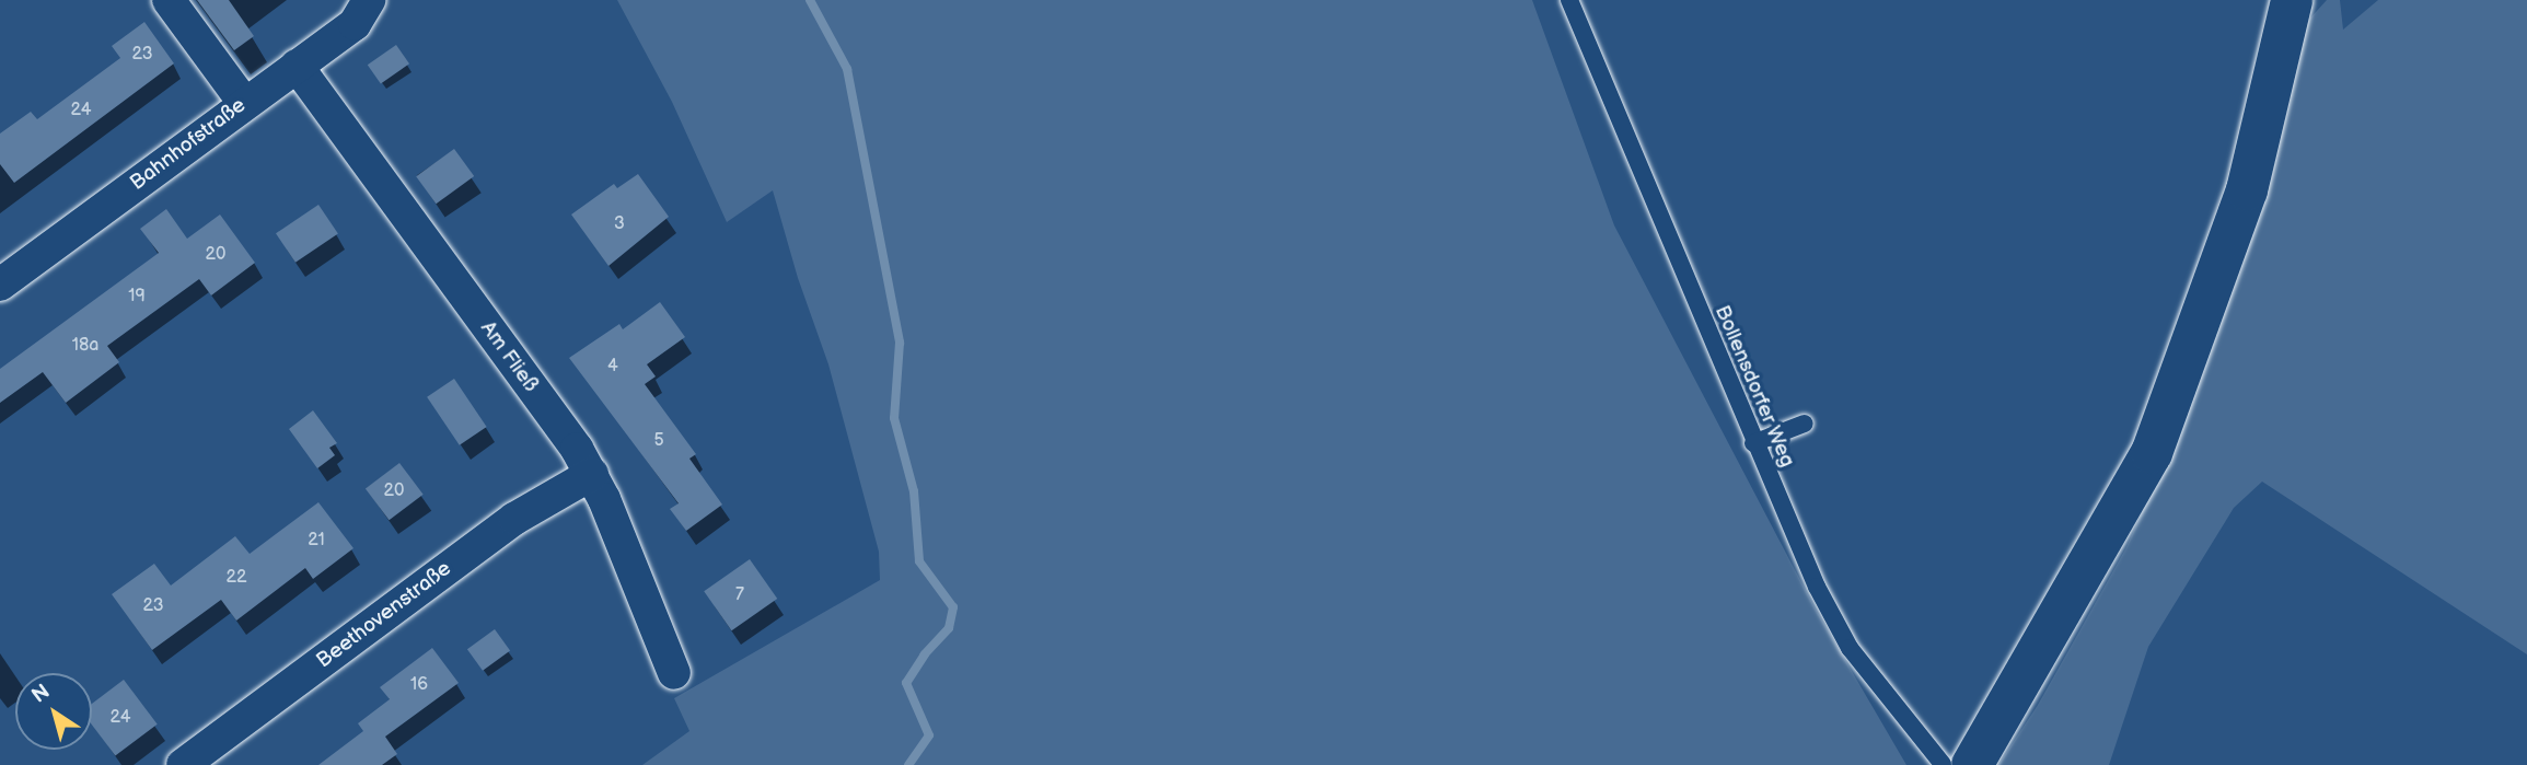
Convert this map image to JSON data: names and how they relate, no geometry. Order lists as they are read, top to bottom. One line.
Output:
{"streets":{"street":["Bahnhofstraße","Am Fließ","Beethovenstraße"],"lane":["Bollensdorfer Weg"]},"crossings":[["Bahnhofstraße","Am Fließ"],["Am Fließ","Beethovenstraße"]],"house_numbers":["23","24","3","20","19","18a","4","5","20","21","22","7","23","16","24"],"north":"top left"}
